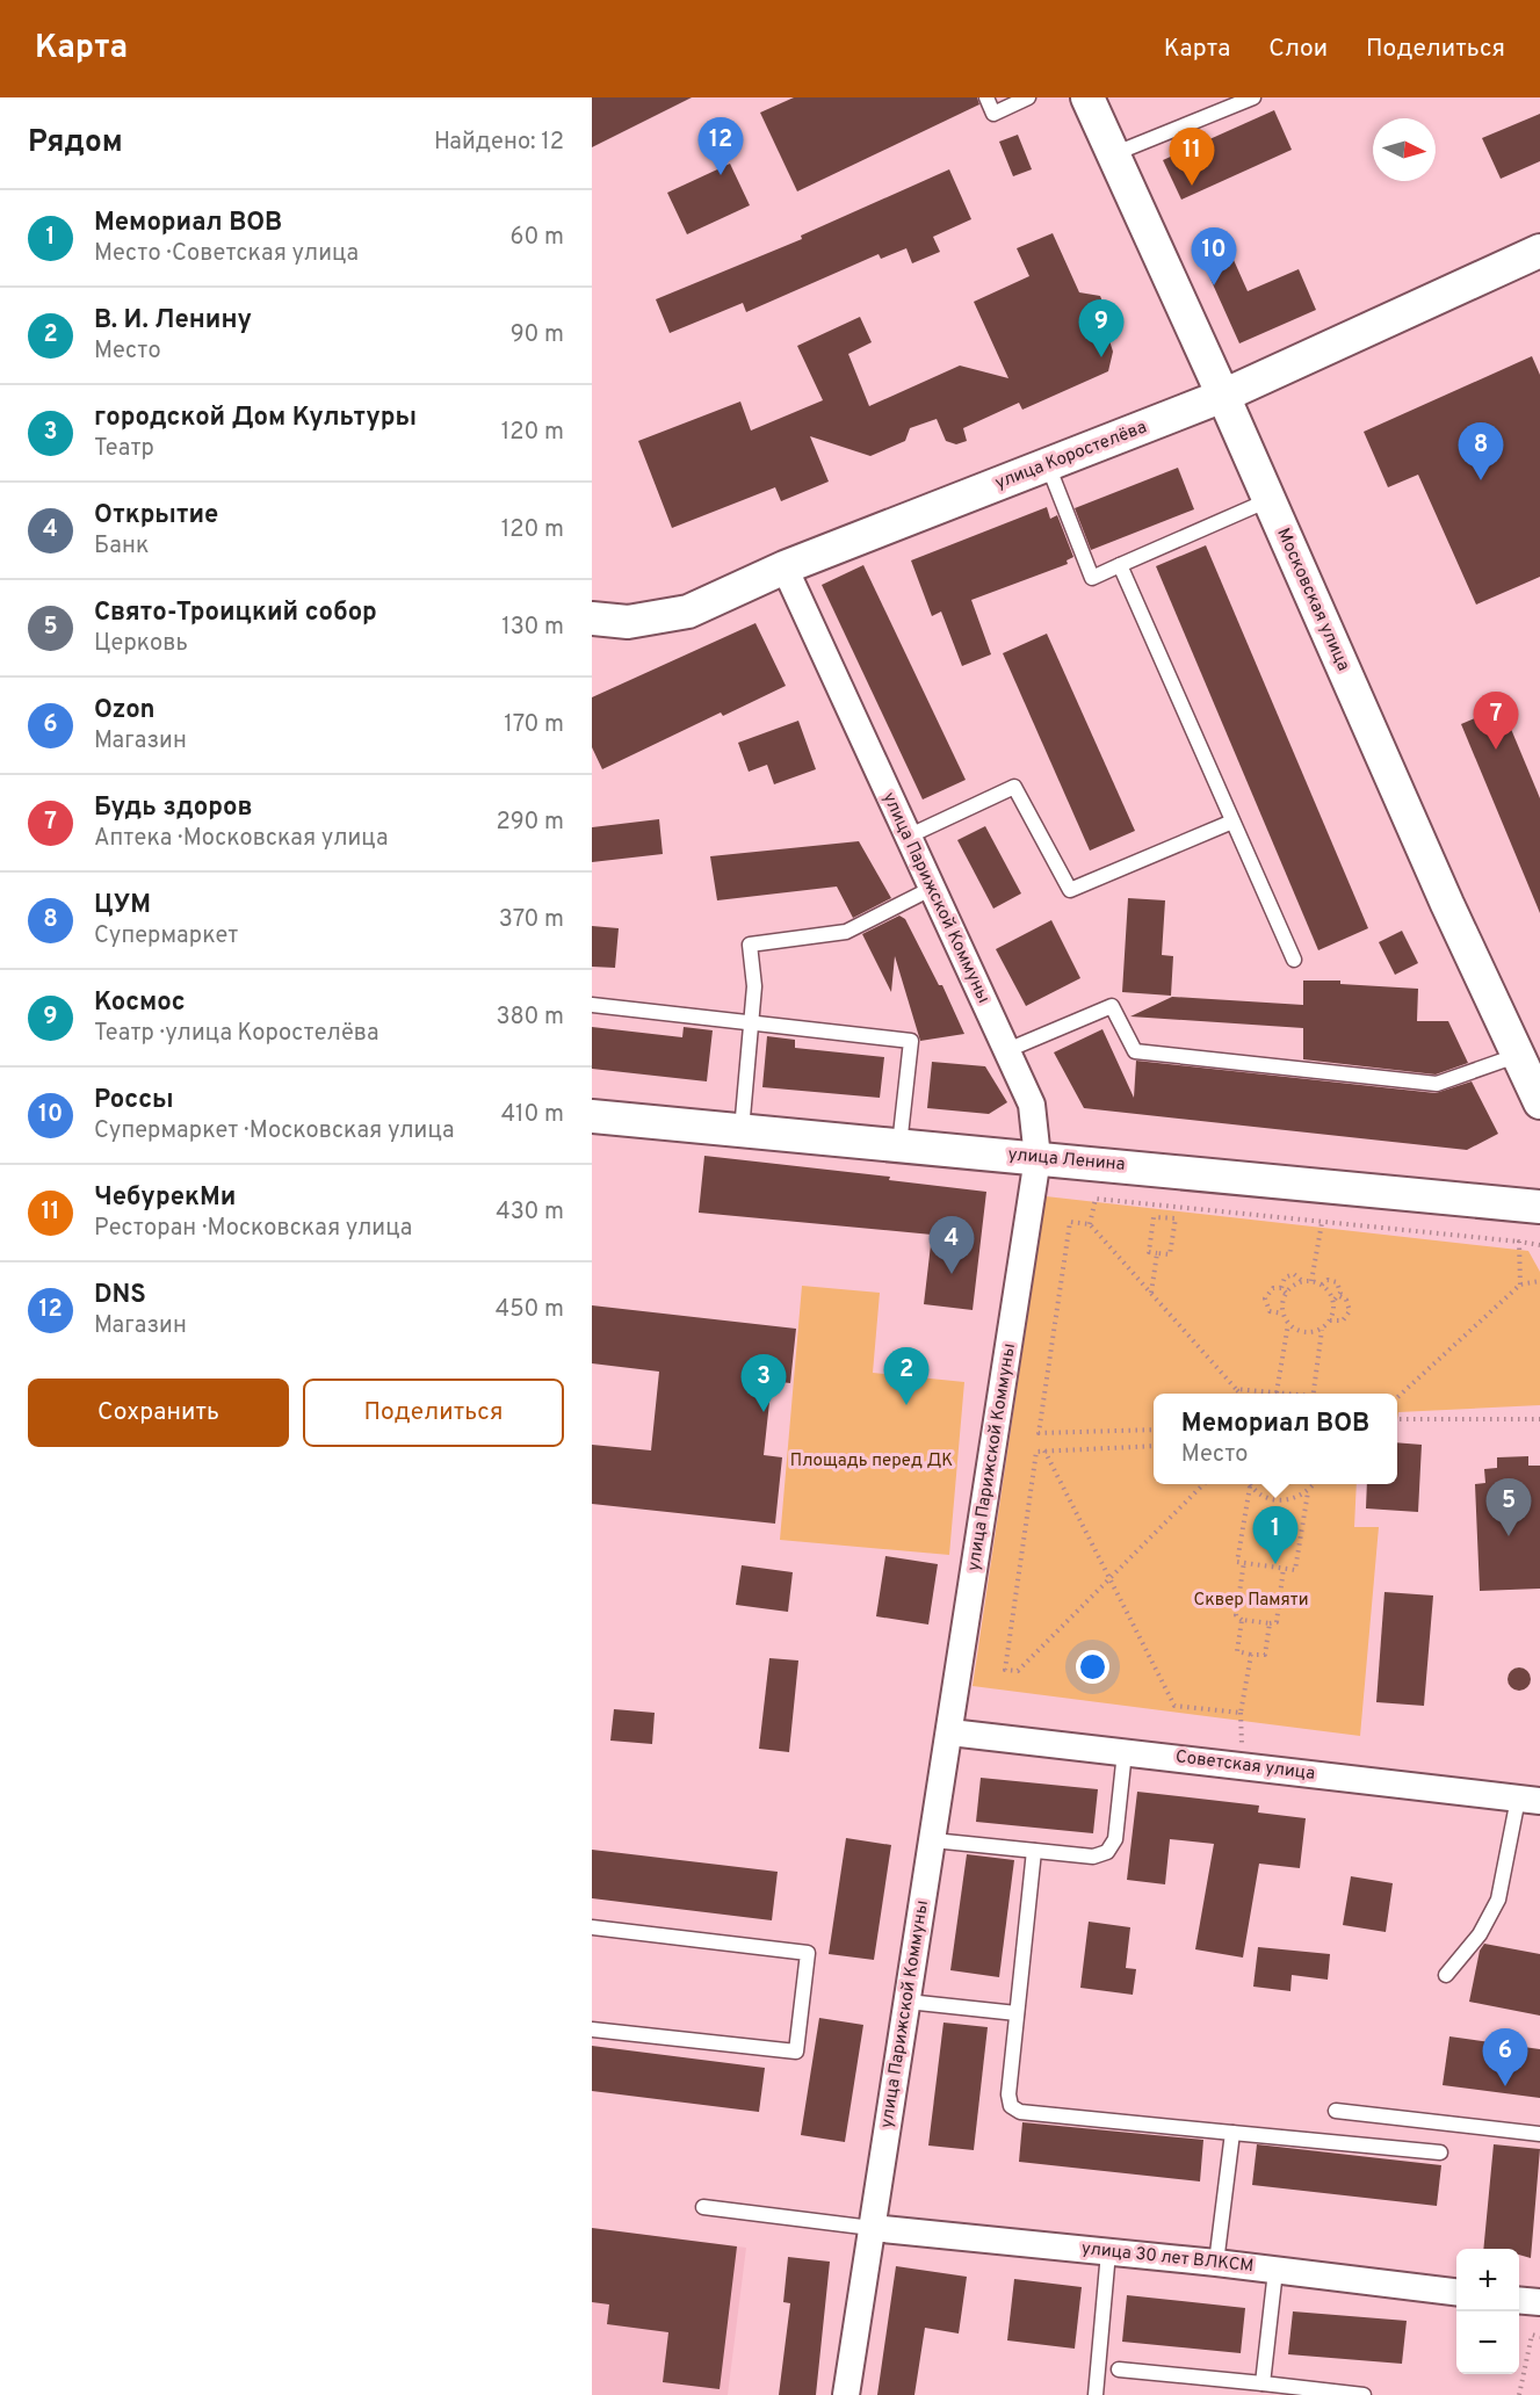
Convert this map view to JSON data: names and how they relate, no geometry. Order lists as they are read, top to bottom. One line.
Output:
{"streets":{"street":["улица Коростелёва","Московская улица","улица Парижской Коммуны","улица Ленина","Советская улица","улица 30 лет ВЛКСМ"]},"crossings":[["улица Коростелёва","Московская улица"],["улица Коростелёва","улица Парижской Коммуны"],["улица Парижской Коммуны","улица Ленина"],["улица Парижской Коммуны","Советская улица"],["улица Парижской Коммуны","улица 30 лет ВЛКСМ"]],"parks":["Площадь перед ДК","Сквер Памяти"],"north":"right","page":{"header":"Карта","nav":["Карта","Слои","Поделиться"],"heading":["Рядом","Найдено: 12"],"pins":["12","11","10","9","8","7","4","2","3","5","1","6"],"list":[{"mark":"1","name":"Мемориал ВОВ","note":"Место · Советская улица","value":"60 m"},{"mark":"2","name":"В. И. Ленину","note":"Место","value":"90 m"},{"mark":"3","name":"городской Дом Культуры","note":"Театр","value":"120 m"},{"mark":"4","name":"Открытие","note":"Банк","value":"120 m"},{"mark":"5","name":"Свято-Троицкий собор","note":"Церковь","value":"130 m"},{"mark":"6","name":"Ozon","note":"Магазин","value":"170 m"},{"mark":"7","name":"Будь здоров","note":"Аптека · Московская улица","value":"290 m"},{"mark":"8","name":"ЦУМ","note":"Супермаркет","value":"370 m"},{"mark":"9","name":"Космос","note":"Театр · улица Коростелёва","value":"380 m"},{"mark":"10","name":"Россы","note":"Супермаркет · Московская улица","value":"410 m"},{"mark":"11","name":"ЧебурекМи","note":"Ресторан · Московская улица","value":"430 m"},{"mark":"12","name":"DNS","note":"Магазин","value":"450 m"}],"buttons":["Сохранить","Поделиться"],"popup":["Мемориал ВОВ","Место"],"map_buttons":["+","−"]}}
